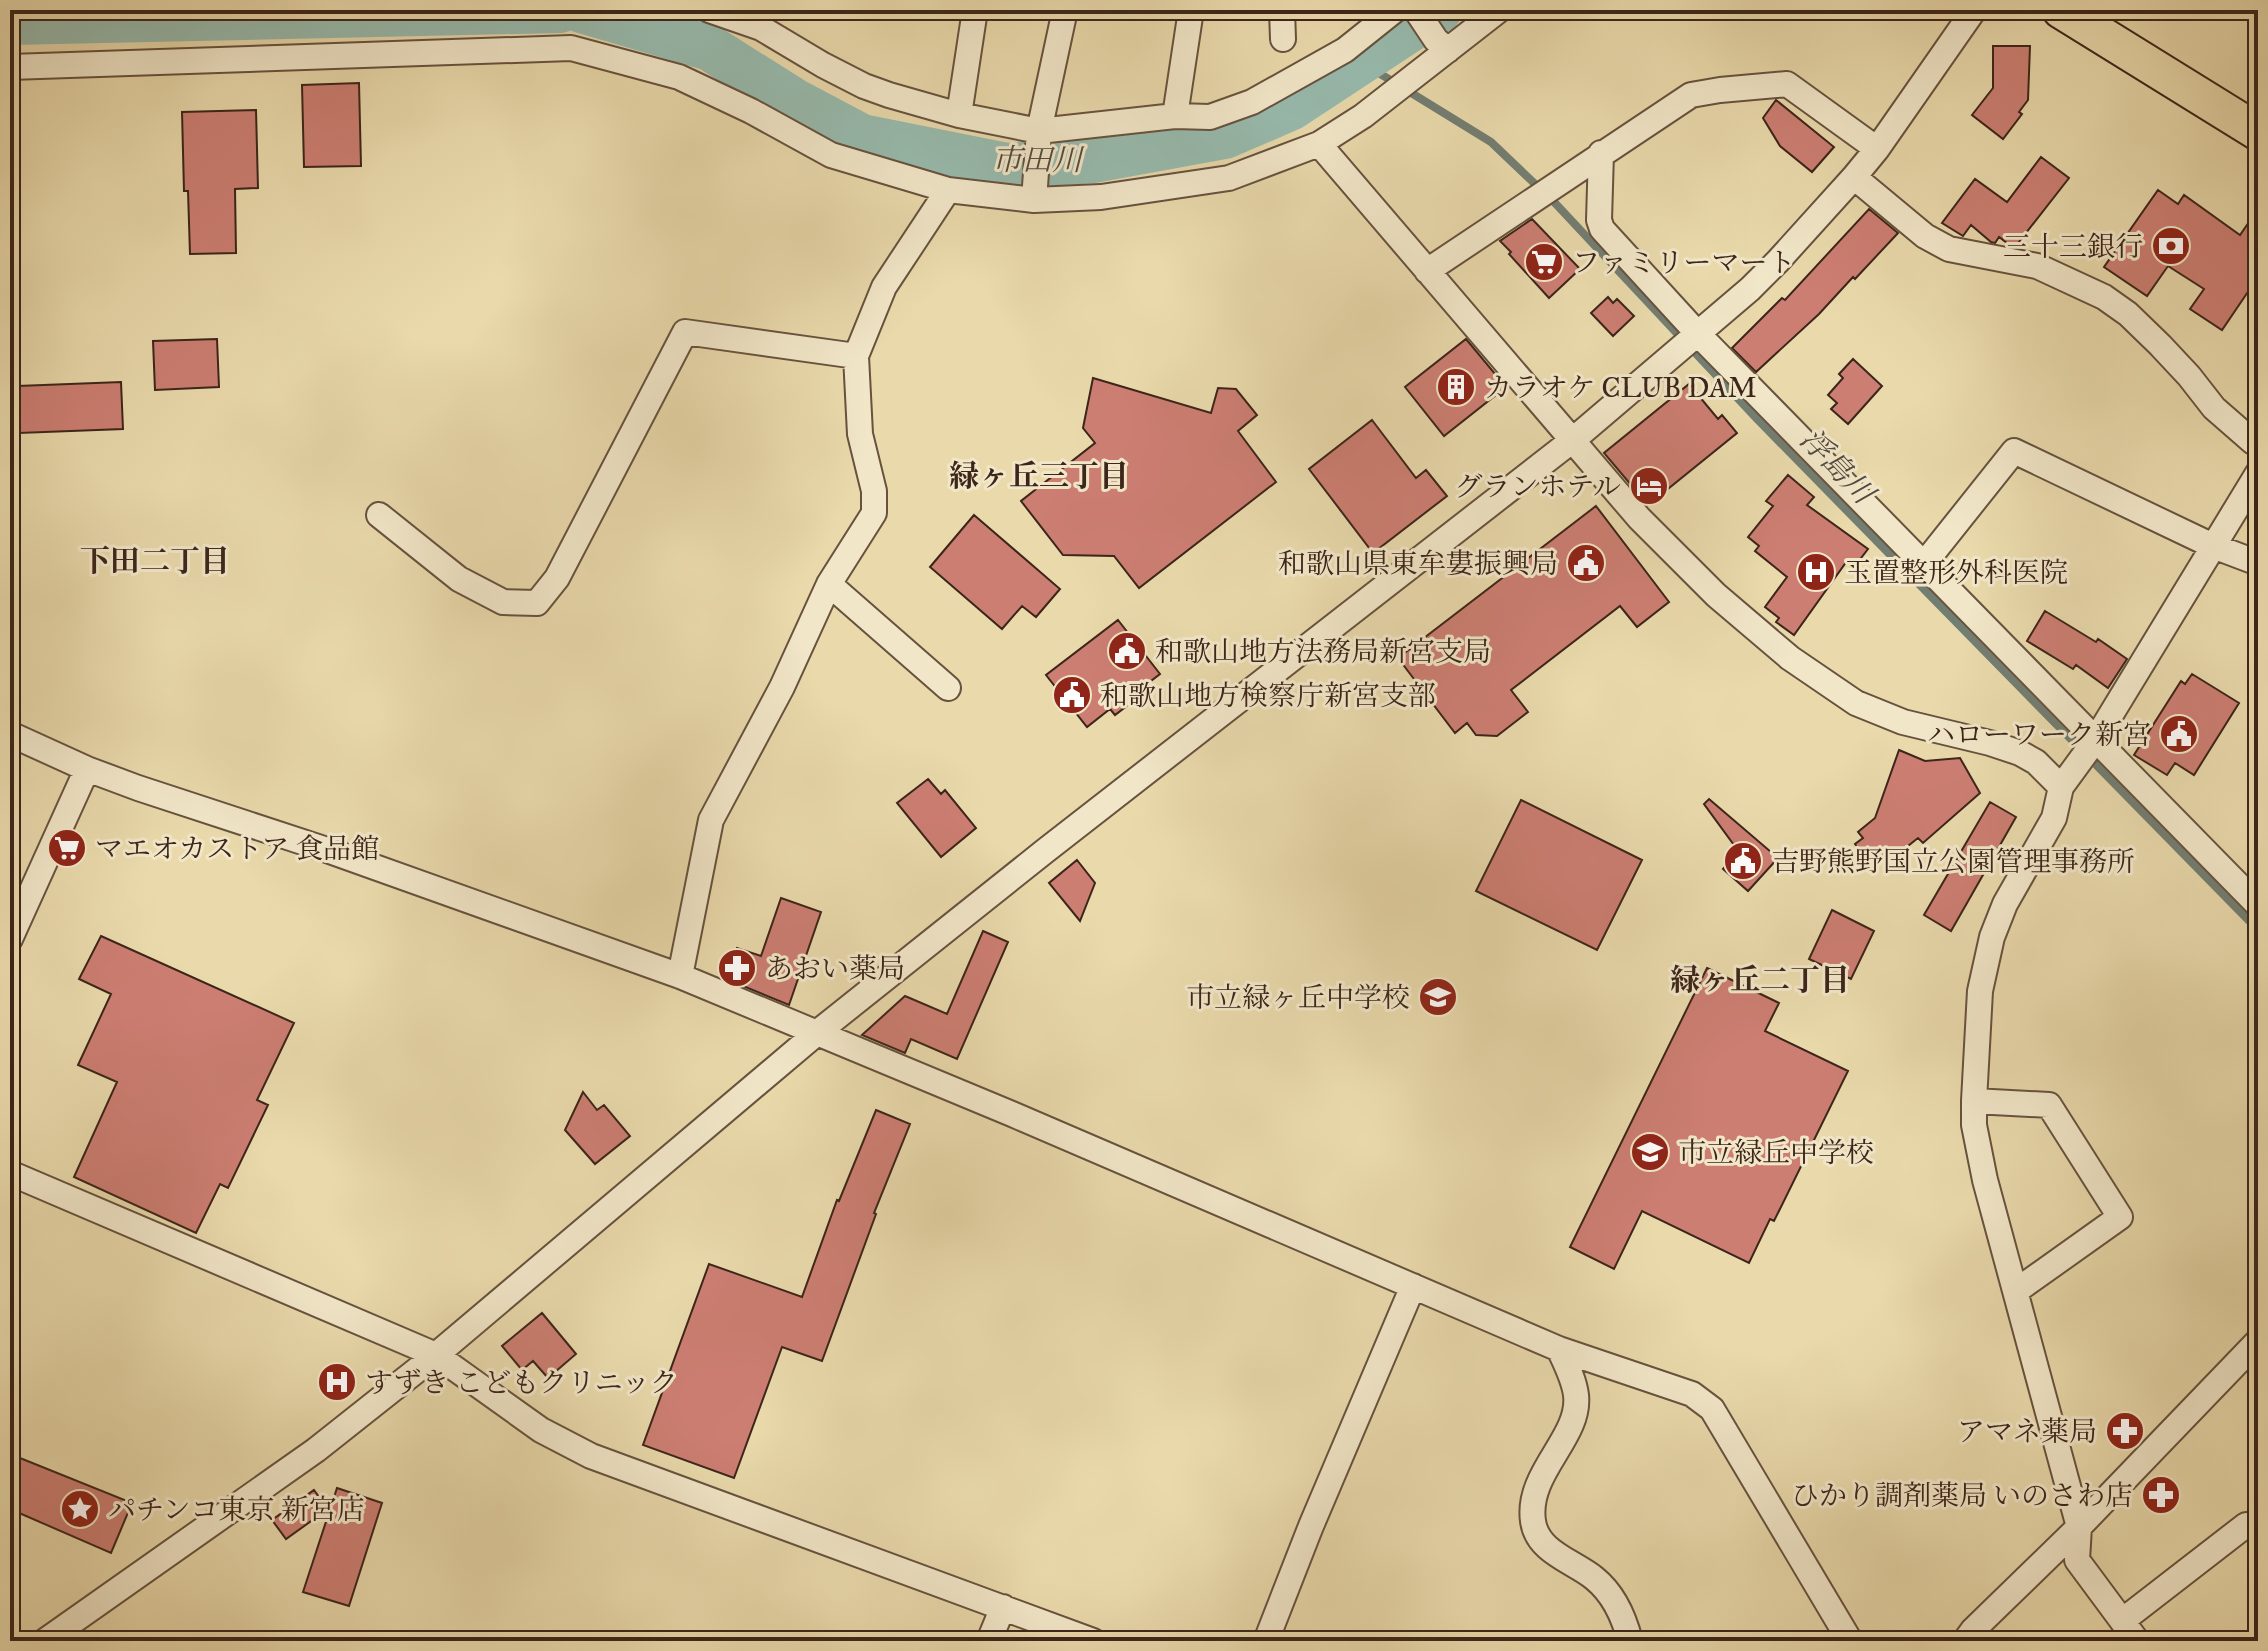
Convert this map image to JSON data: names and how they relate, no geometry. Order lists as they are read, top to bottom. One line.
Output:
{"districts":["緑ヶ丘三丁目","下田二丁目","緑ヶ丘二丁目"],"water":["市田川","浮島川"],"places":{"bank":["三十三銀行"],"supermarket":["ファミリーマート","マエオカストア 食品館"],"building":["カラオケ CLUB DAM"],"hotel":["グランホテル"],"public building":["和歌山県東牟婁振興局","和歌山地方法務局新宮支局","和歌山地方検察庁新宮支部","ハローワーク新宮","吉野熊野国立公園管理事務所"],"hospital":["玉置整形外科医院","すずき こどもクリニック"],"pharmacy":["あおい薬局","アマネ薬局","ひかり調剤薬局 いのさわ店"],"school or university":["市立緑ヶ丘中学校","市立緑丘中学校"],"place":["パチンコ東京 新宮店"]}}
